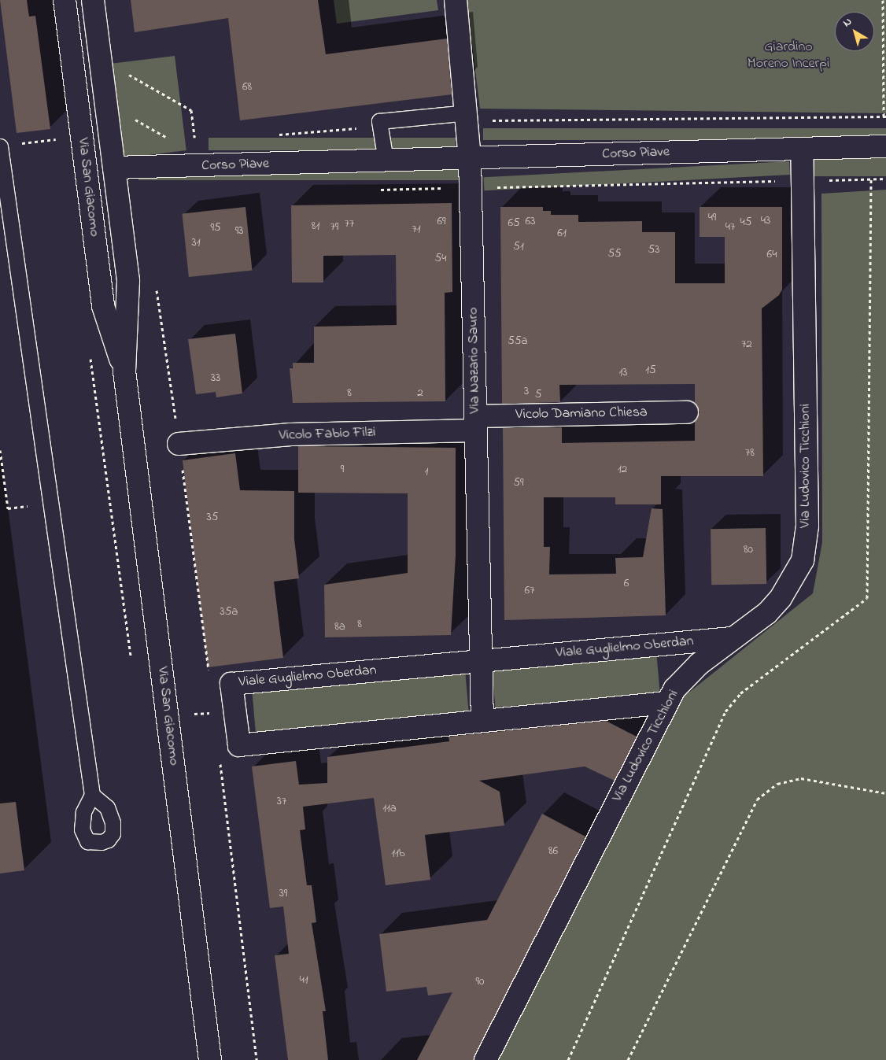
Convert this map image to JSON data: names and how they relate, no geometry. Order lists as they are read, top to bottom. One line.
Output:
{"streets":{"street":["Corso Piave","Via San Giacomo","Via Nazario Sauro","Vicolo Damiano Chiesa","Vicolo Fabio Filzi","Via Ludovico Ticchioni","Viale Guglielmo Oberdan"]},"crossings":[["Corso Piave","Via San Giacomo"],["Corso Piave","Via Nazario Sauro"],["Corso Piave","Via Ludovico Ticchioni"],["Via Nazario Sauro","Vicolo Damiano Chiesa"],["Via Nazario Sauro","Vicolo Fabio Filzi"],["Via Nazario Sauro","Viale Guglielmo Oberdan"],["Vicolo Damiano Chiesa","Vicolo Fabio Filzi"],["Via Ludovico Ticchioni","Viale Guglielmo Oberdan"]],"parks":["Giardino Moreno Incerpi"],"house_numbers":["68","49","43","69","63","45","65","77","81","79","47","95","71","93","61","31","51","53","55","64","54","55a","72","15","13","33","3","8","2","5","78","9","12","1","59","35","80","6","67","35a","8","8a","37","11a","86","11b","39","41","90"],"north":"top left"}
